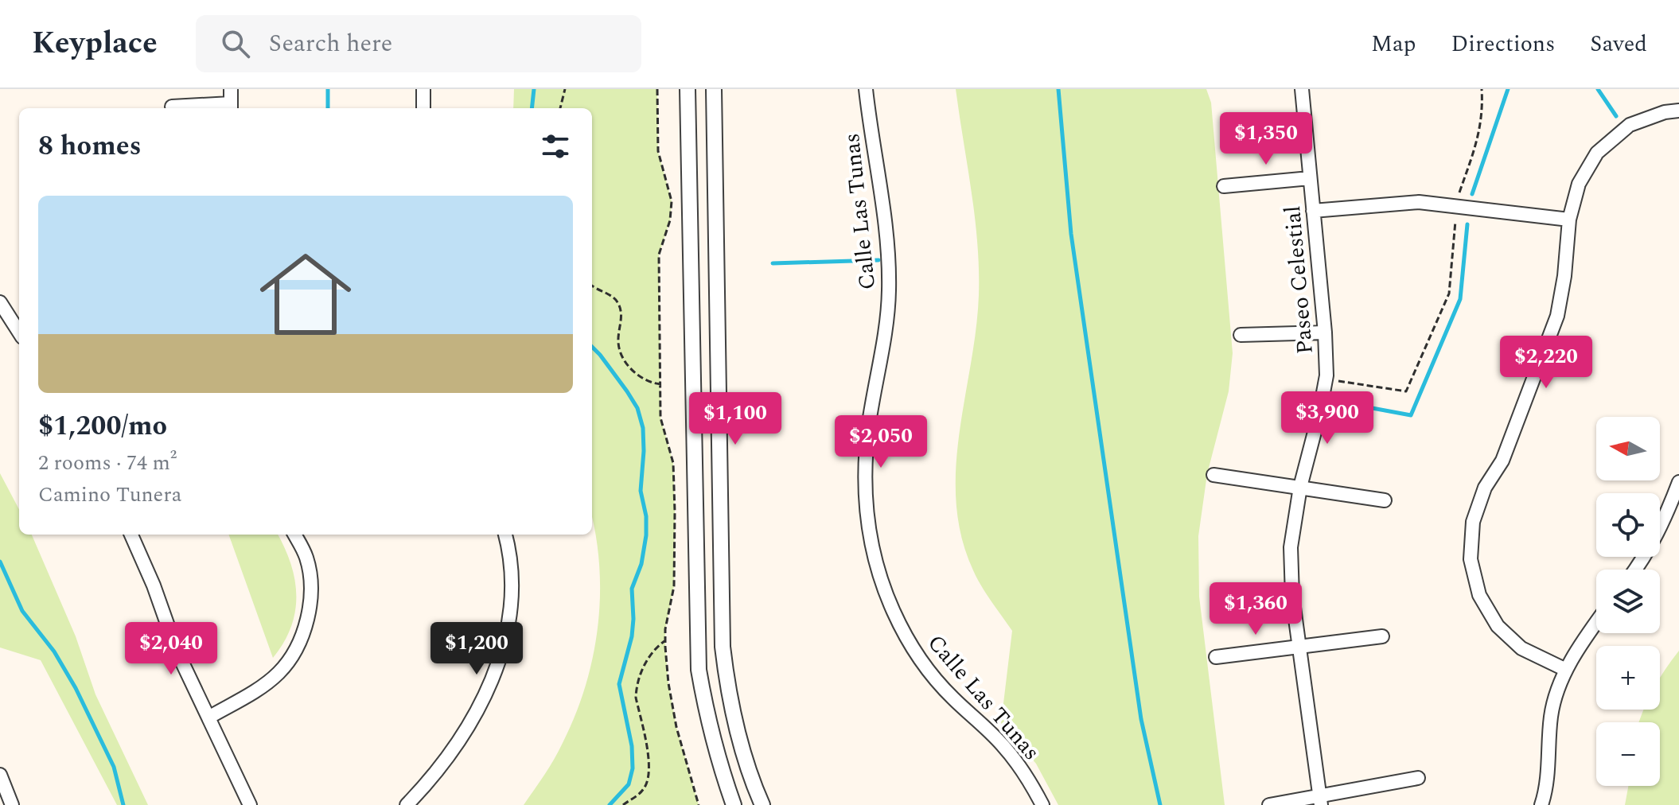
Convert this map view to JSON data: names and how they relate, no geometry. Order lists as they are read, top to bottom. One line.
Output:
{"streets":{"street":["Calle Las Tunas","Paseo Celestial"]},"north":"left","page":{"header":"Keyplace","search":"Search here","nav":["Map","Directions","Saved"],"heading":"8 homes","price":["$1,350","$2,220","$3,900","$1,100","$2,050","$1,360","$2,040","$1,200"],"list":[{"name":"$1,200/mo","note":"2 rooms · 74 m² · Camino Tunera"}],"map_buttons":["+","−"]}}
